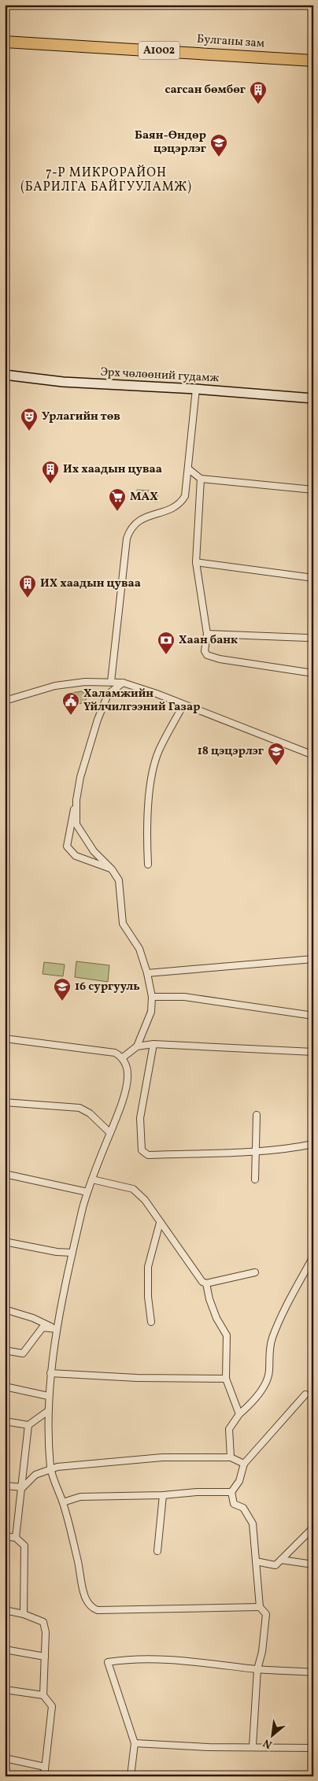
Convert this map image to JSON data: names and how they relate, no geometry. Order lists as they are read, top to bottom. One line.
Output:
{"streets":{"highway":["Булганы зам","A1002"],"main road":["Эрх чөлөөний гудамж"]},"districts":["7-Р МИКРОРАЙОН (БАРИЛГА БАЙГУУЛАМЖ)"],"places":{"building":["сагсан бөмбөг","Их хаадын цуваа","ИХ хаадын цуваа"],"school or university":["Баян-Өндөр цэцэрлэг","18 цэцэрлэг","16 сургууль"],"theatre":["Урлагийн төв"],"supermarket":["МАХ"],"bank":["Хаан банк"],"public building":["Халамжийн Үйлчилгээний Газар"]},"north":"bottom left"}
